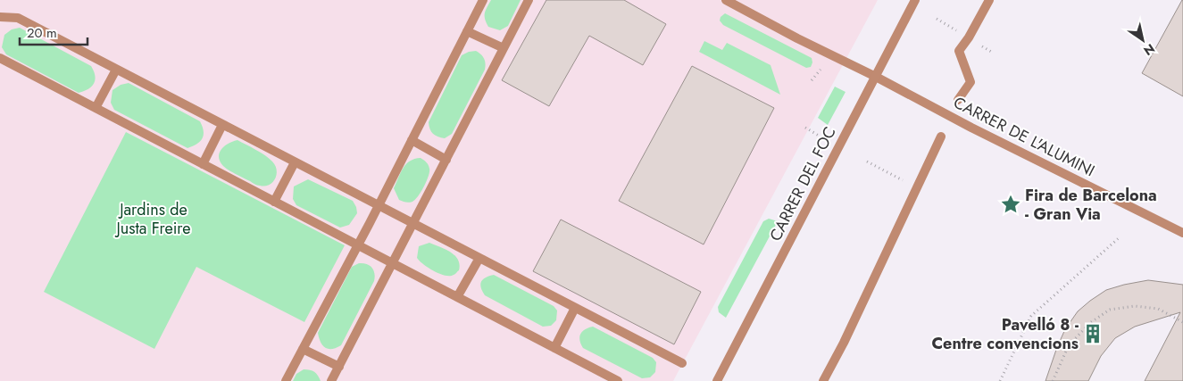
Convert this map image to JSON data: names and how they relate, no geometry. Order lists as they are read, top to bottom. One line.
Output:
{"streets":{"street":["CARRER DE L'ALUMINI","CARRER DEL FOC"]},"crossings":[["CARRER DE L'ALUMINI","CARRER DEL FOC"]],"parks":["Jardins de Justa Freire"],"places":{"place":["Fira de Barcelona - Gran Via"],"building":["Pavelló 8 - Centre convencions"]},"scale_bar":"20 m","north":"bottom right"}
